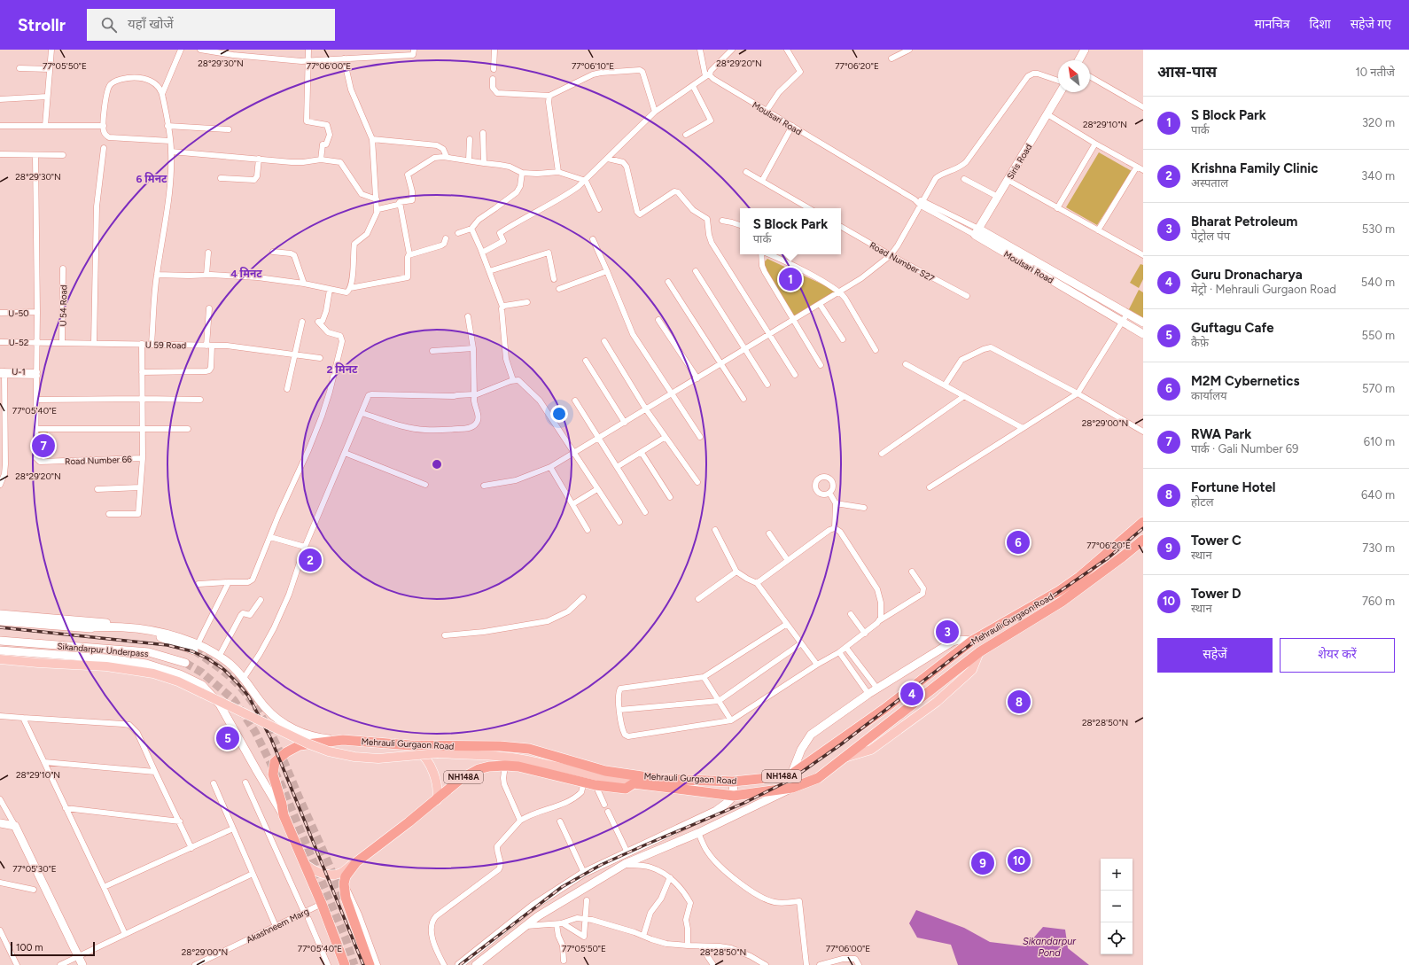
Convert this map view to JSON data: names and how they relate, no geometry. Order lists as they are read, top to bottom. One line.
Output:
{"streets":{"highway":["Mehrauli Gurgaon Road","NH148A"],"street":["Moulsari Road","Siris Road","Road Number S27","U 54 Road","U-50","U-52","U 59 Road","U-1","Road Number 66","Sikandarpur Underpass","Akashneem Marg"]},"crossings":[["Moulsari Road","Siris Road"],["U 54 Road","U 59 Road"],["U-52","U 59 Road"],["Mehrauli Gurgaon Road","Akashneem Marg"]],"water":["Sikandarpur Pond"],"scale_bar":"100 m","north":"top left","page":{"header":"Strollr","search":"यहाँ खोजें","nav":["मानचित्र","दिशा","सहेजे गए"],"heading":["आस-पास","10 नतीजे"],"list":[{"mark":"1","name":"S Block Park","note":"पार्क","value":"320 m"},{"mark":"2","name":"Krishna Family Clinic","note":"अस्पताल","value":"340 m"},{"mark":"3","name":"Bharat Petroleum","note":"पेट्रोल पंप","value":"530 m"},{"mark":"4","name":"Guru Dronacharya","note":"मेट्रो · Mehrauli Gurgaon Road","value":"540 m"},{"mark":"5","name":"Guftagu Cafe","note":"कैफ़े","value":"550 m"},{"mark":"6","name":"M2M Cybernetics","note":"कार्यालय","value":"570 m"},{"mark":"7","name":"RWA Park","note":"पार्क · Gali Number 69","value":"610 m"},{"mark":"8","name":"Fortune Hotel","note":"होटल","value":"640 m"},{"mark":"9","name":"Tower C","note":"स्थान","value":"730 m"},{"mark":"10","name":"Tower D","note":"स्थान","value":"760 m"}],"popup":["S Block Park","पार्क"],"pins":["1","7","6","2","3","4","8","5","10","9"],"buttons":["सहेजें","शेयर करें"],"map_buttons":["+","−"],"scale":"100 m"},"coordinates":["28°29'30\"N","28°29'20\"N","77°05'50\"E","77°06'00\"E","77°06'10\"E","77°06'20\"E","28°29'10\"N","77°05'40\"E","28°29'00\"N","28°28'50\"N","77°05'30\"E"],"rings":["6 मिनट","4 मिनट","2 मिनट"]}
